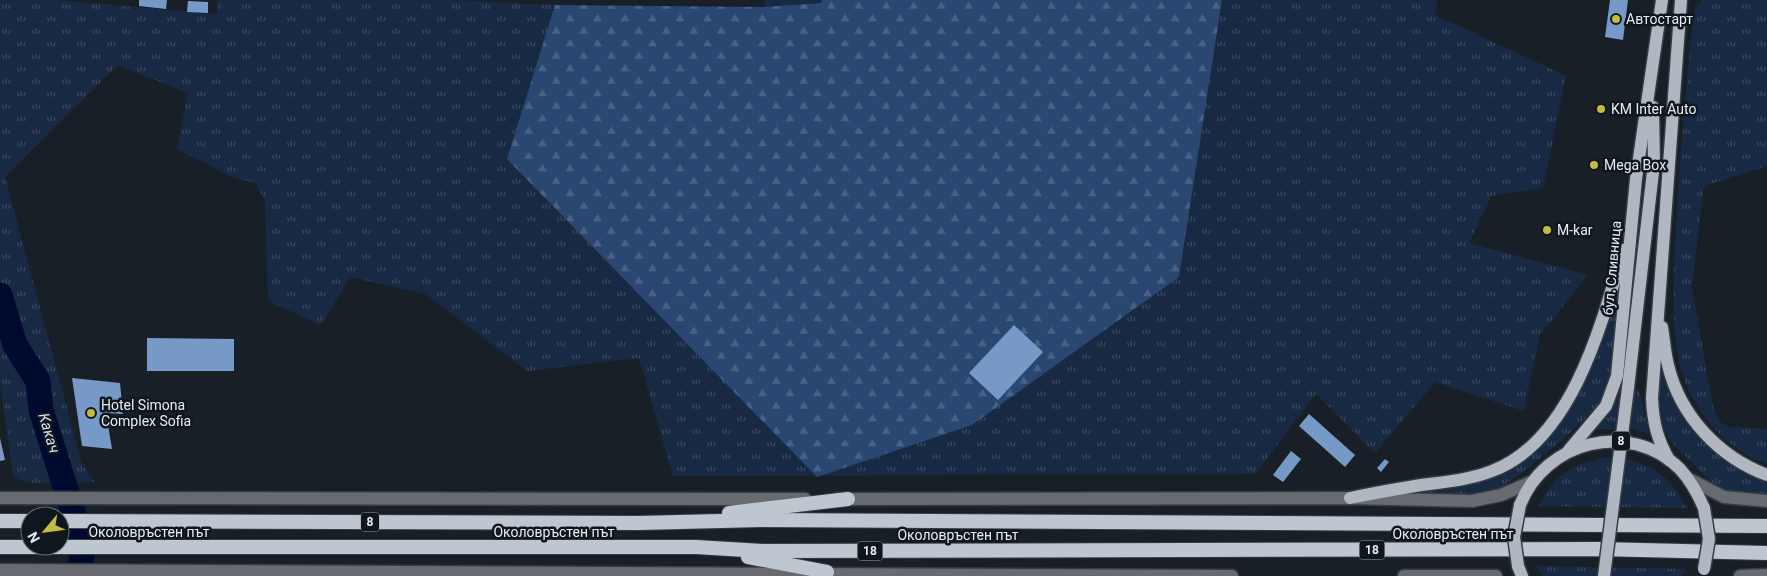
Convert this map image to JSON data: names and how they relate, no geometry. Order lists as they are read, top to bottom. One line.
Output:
{"streets":{"highway":["8","Околовръстен път","18"],"main road":["бул. Сливница"]},"crossings":[["бул. Сливница","8"],["8","Околовръстен път"]],"water":["Какач"],"places":["Автостарт","KM Inter Auto","Mega Box","M-kar","Hotel Simona Complex Sofia"],"north":"bottom left"}
